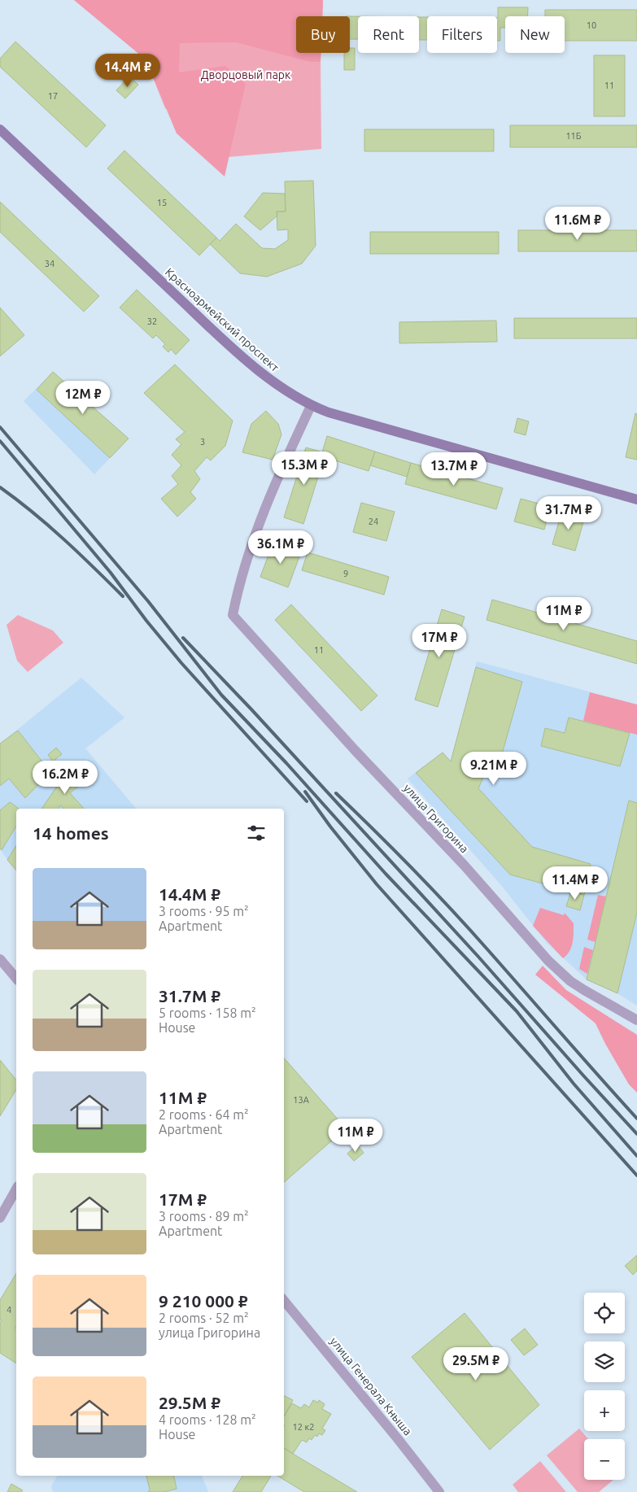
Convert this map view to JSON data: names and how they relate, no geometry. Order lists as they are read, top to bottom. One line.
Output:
{"streets":{"main road":["Красноармейский проспект"],"street":["улица Григорина","улица Генерала Кныша"]},"crossings":[["Красноармейский проспект","улица Григорина"]],"parks":["Дворцовый парк"],"house_numbers":["10","11","17","11Б","15","34","32","3","24","9","11","13А","4","12 к2"],"page":{"chip":["Buy","Rent","Filters","New"],"price":["14.4M ₽","11.6M ₽","12M ₽","15.3M ₽","13.7M ₽","31.7M ₽","36.1M ₽","11M ₽","17M ₽","9.21M ₽","16.2M ₽","11.4M ₽","11M ₽","29.5M ₽"],"heading":"14 homes","list":[{"name":"14.4M ₽","note":"3 rooms · 95 m² · Apartment"},{"name":"31.7M ₽","note":"5 rooms · 158 m² · House"},{"name":"11M ₽","note":"2 rooms · 64 m² · Apartment"},{"name":"17M ₽","note":"3 rooms · 89 m² · Apartment"},{"name":"9 210 000 ₽","note":"2 rooms · 52 m² · улица Григорина"},{"name":"29.5M ₽","note":"4 rooms · 128 m² · House"}],"map_buttons":["+","−"]}}
